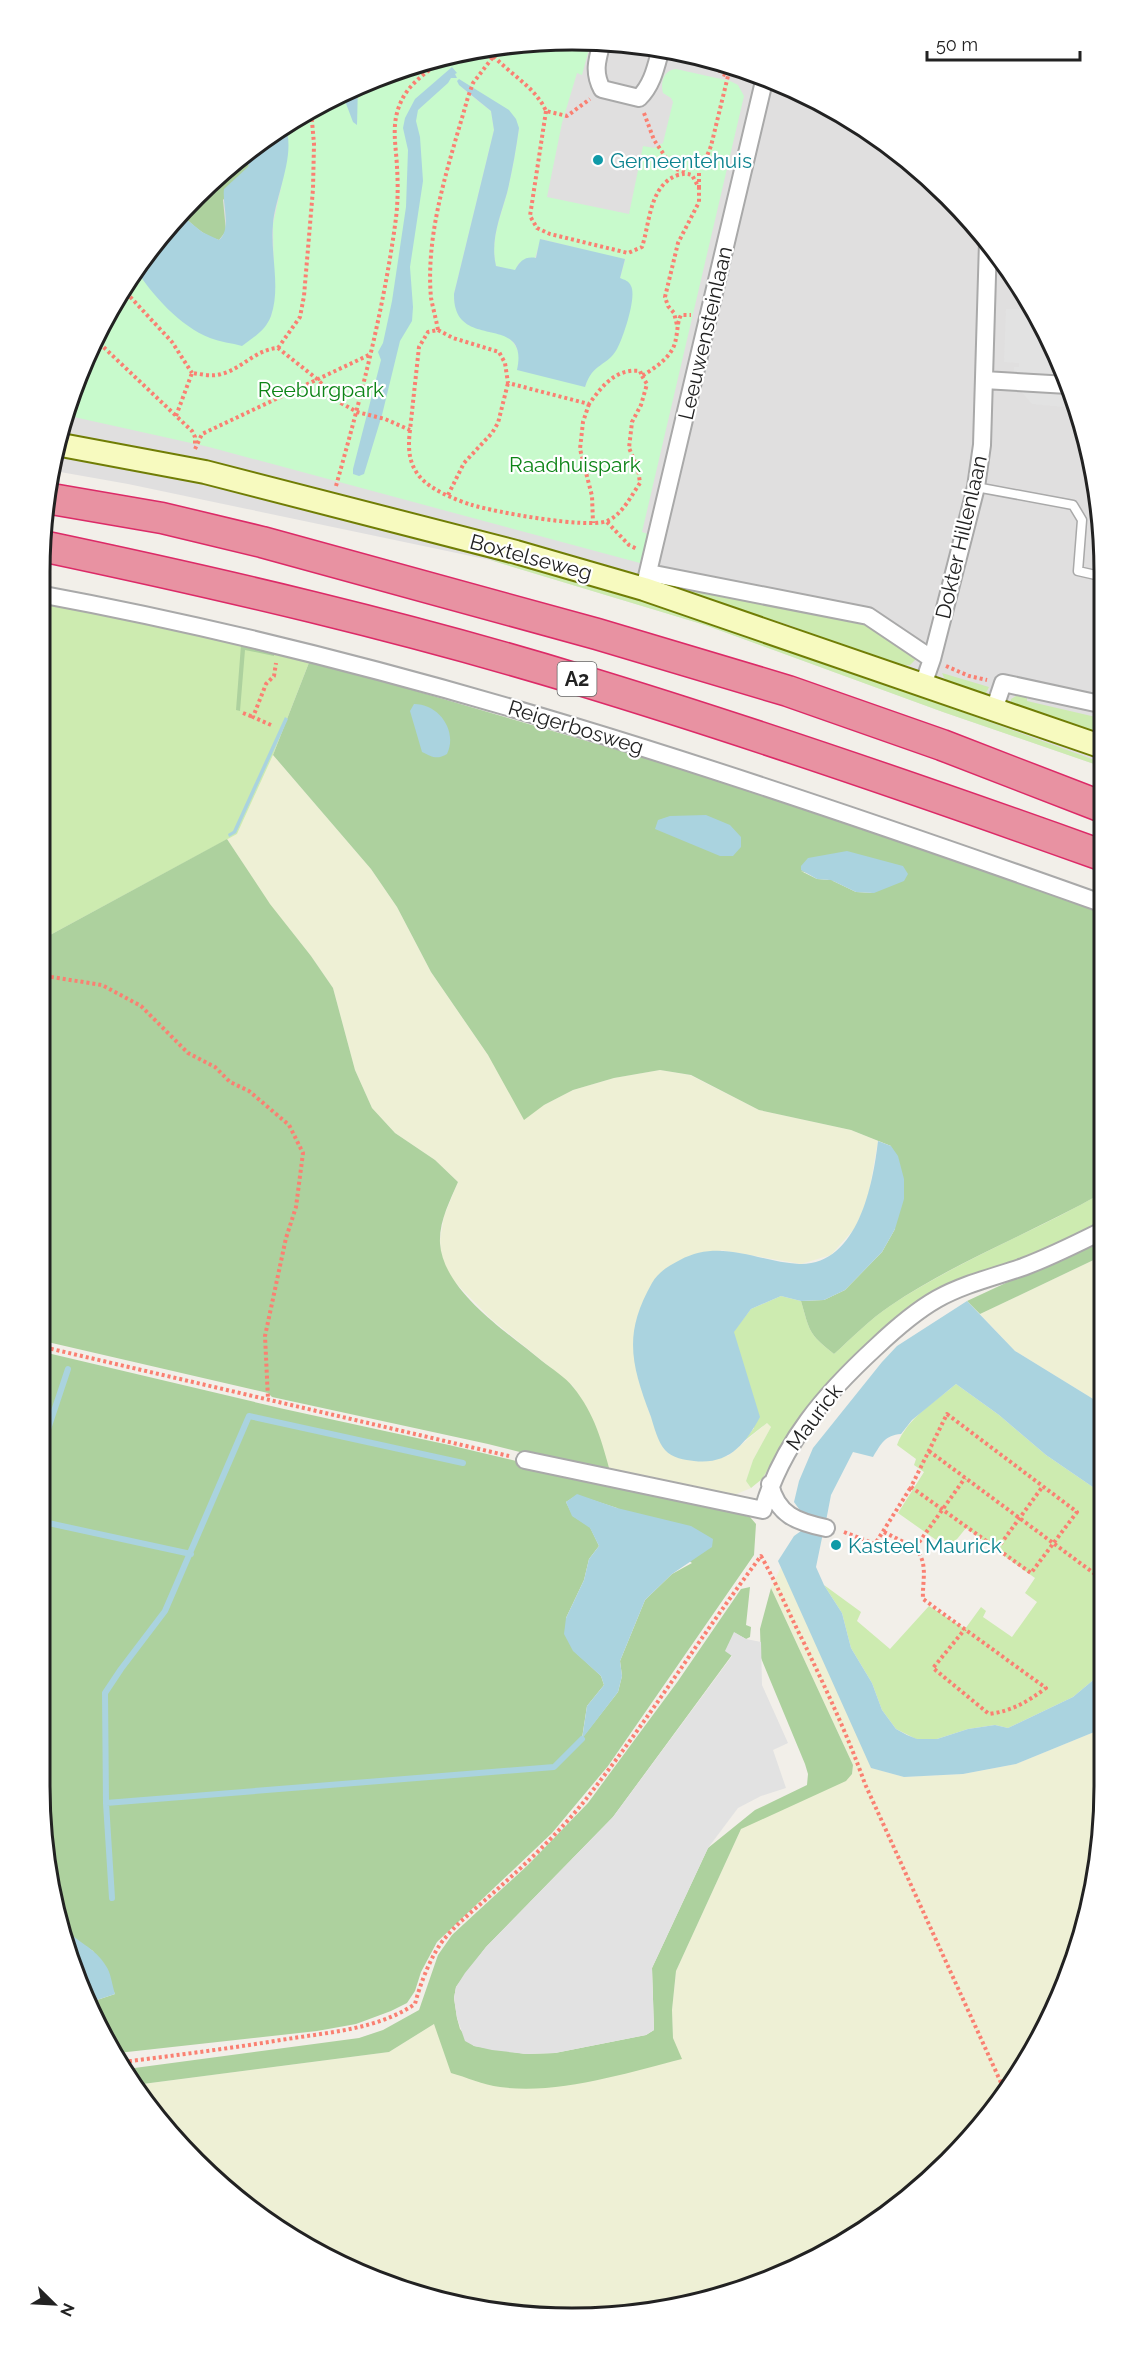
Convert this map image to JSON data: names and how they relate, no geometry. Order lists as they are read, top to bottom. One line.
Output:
{"streets":{"highway":["A2"],"street":["Leeuwensteinlaan","Dokter Hillenlaan","Boxtelseweg","Reigerbosweg","Maurick"]},"crossings":[["Leeuwensteinlaan","Boxtelseweg"],["Dokter Hillenlaan","Boxtelseweg"]],"parks":["Reeburgpark","Raadhuispark"],"places":["Gemeentehuis","Kasteel Maurick"],"scale_bar":"50 m","north":"bottom right"}
